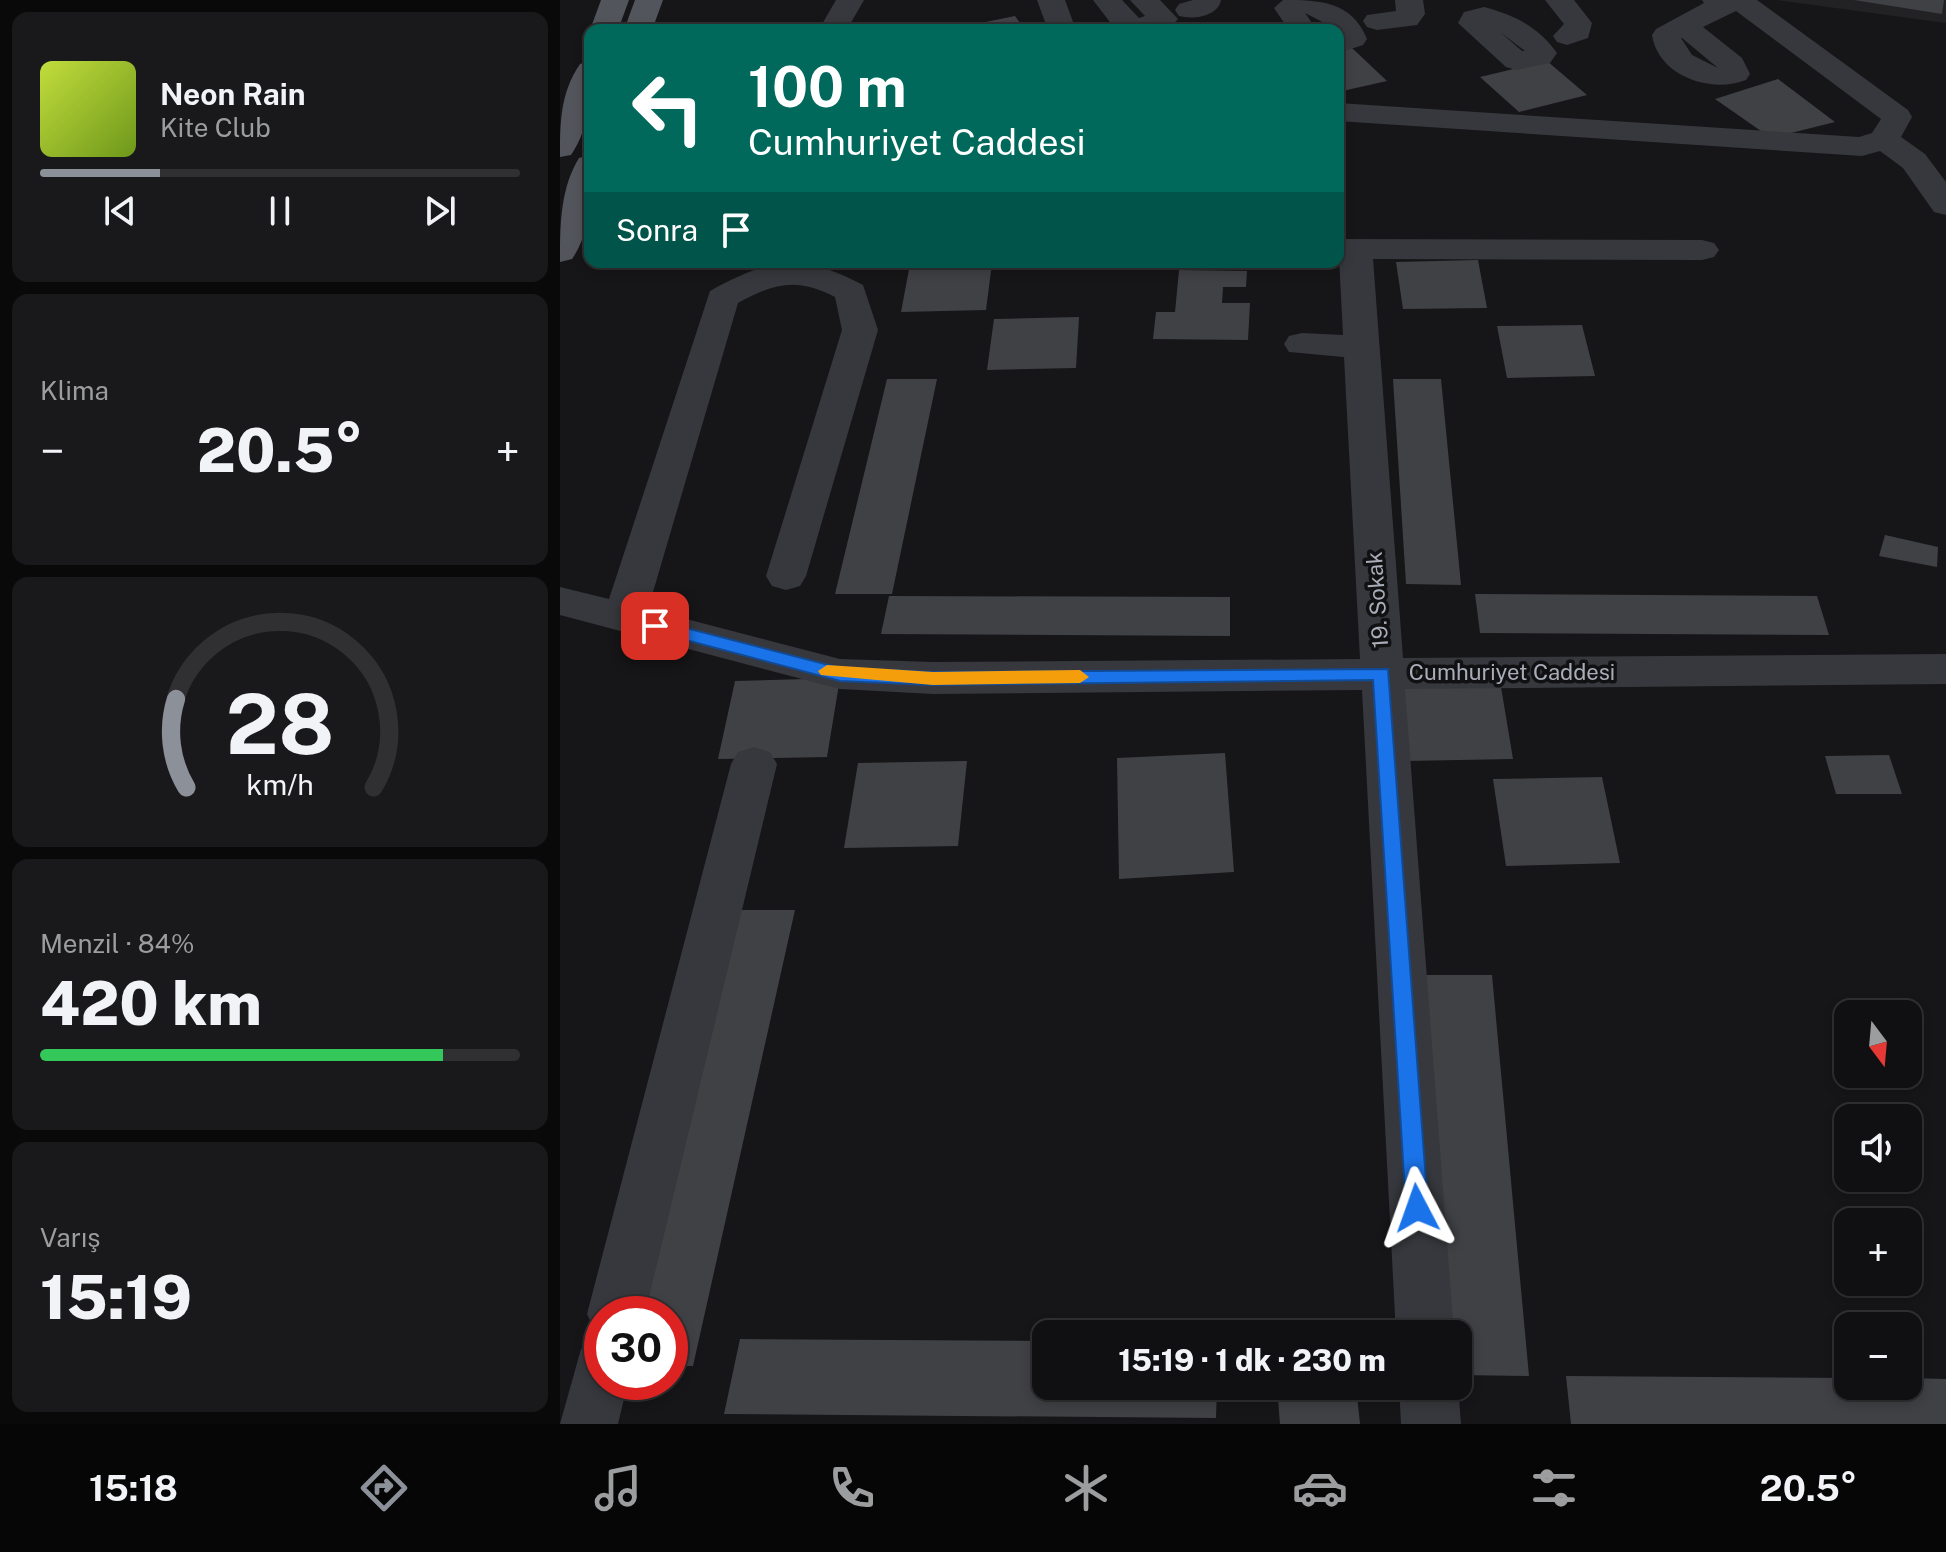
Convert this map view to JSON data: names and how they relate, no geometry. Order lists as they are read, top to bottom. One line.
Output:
{"streets":{"street":["19. Sokak","Cumhuriyet Caddesi"]},"crossings":[["19. Sokak","Cumhuriyet Caddesi"]],"north":"bottom","page":{"turn":["100 m","Cumhuriyet Caddesi"],"song":["Neon Rain","Kite Club"],"then":"Sonra","tile":["Klima",["Menzil · 84%","420 km"],["Varış","15:19"]],"heat":["−","20.5°","+"],"map_buttons":["+","−"],"limit":"30","trip":"15:19 · 1 dk · 230 m","tabs":["15:18","20.5°"],"gauge":["28","km/h"]}}
